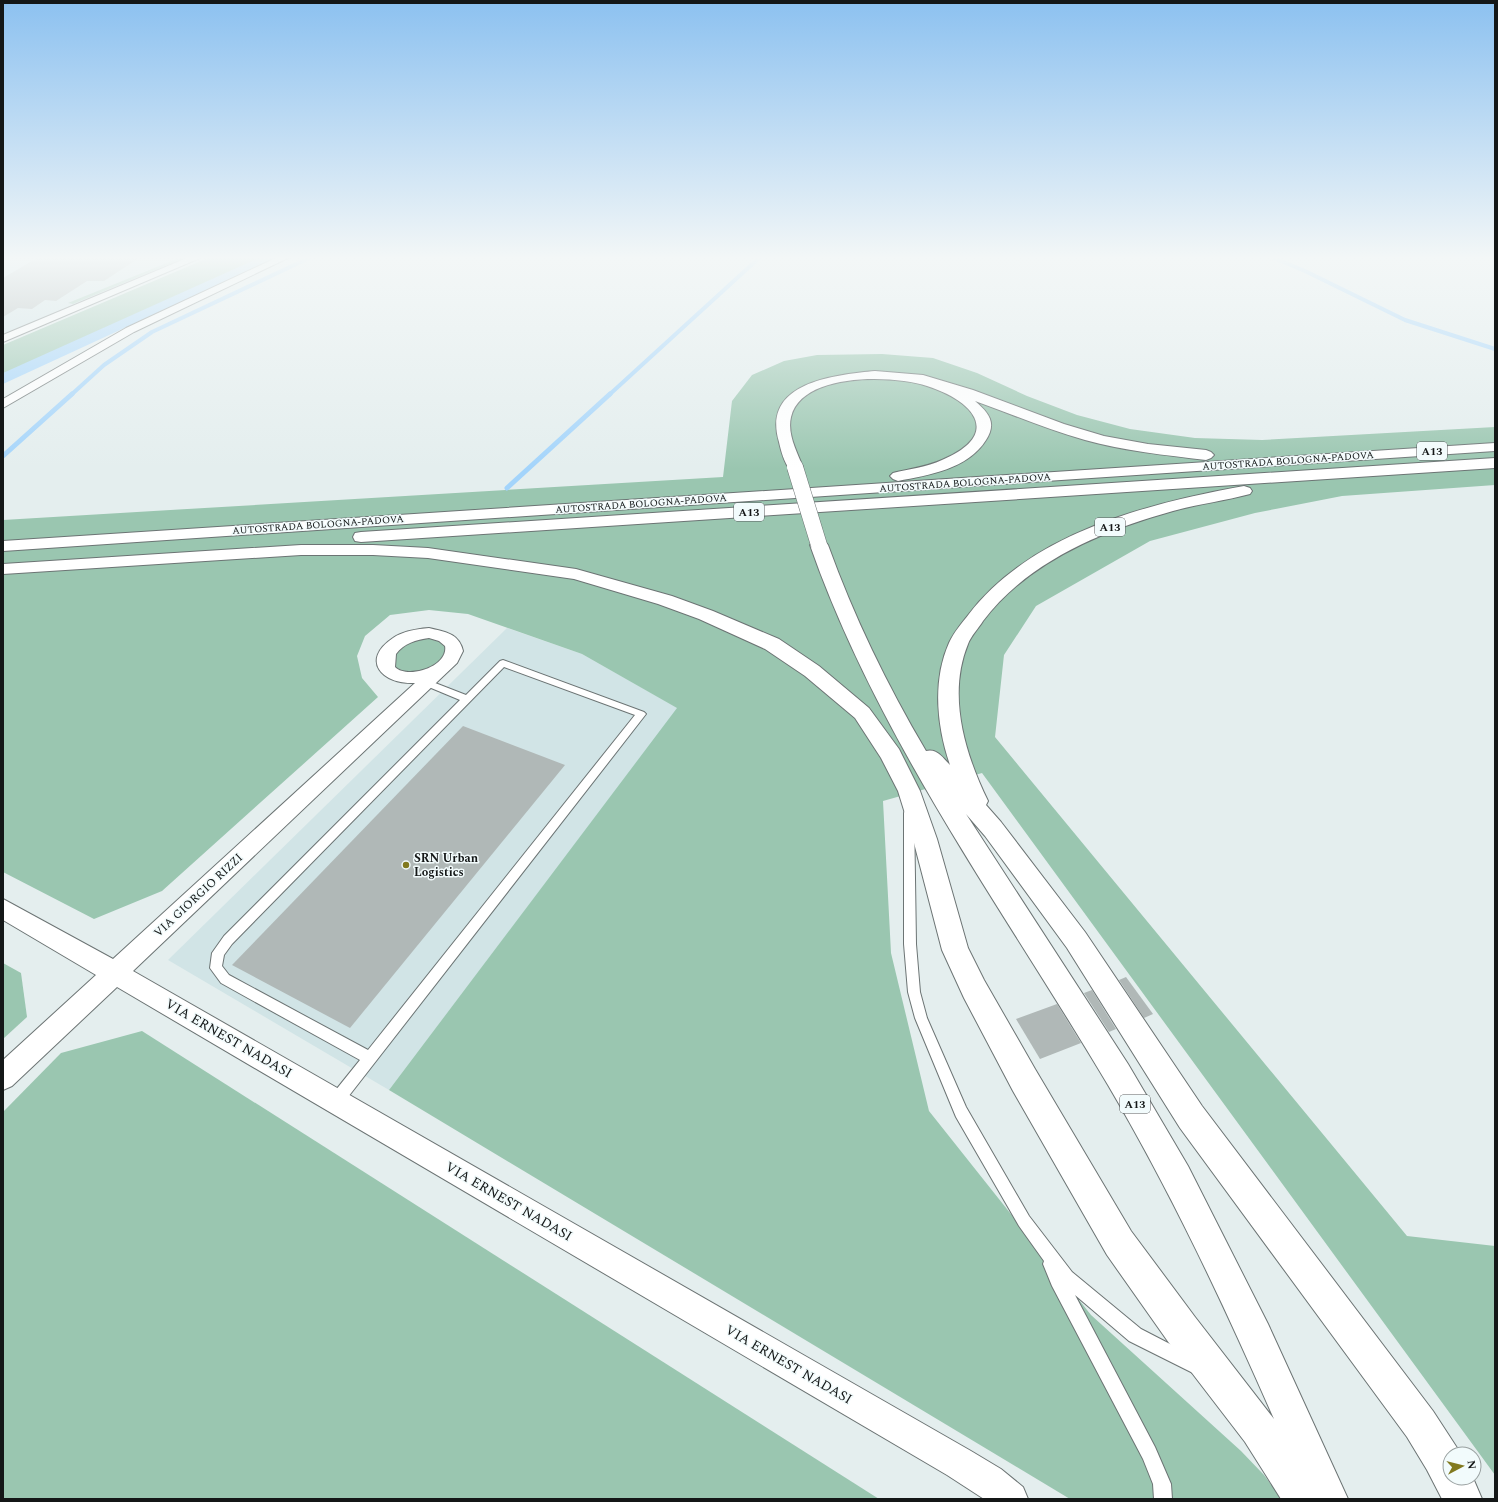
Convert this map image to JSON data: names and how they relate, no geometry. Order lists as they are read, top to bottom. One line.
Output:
{"streets":{"highway":["A13","AUTOSTRADA BOLOGNA-PADOVA"],"street":["VIA GIORGIO RIZZI","VIA ERNEST NADASI"]},"crossings":[["A13","AUTOSTRADA BOLOGNA-PADOVA"],["VIA GIORGIO RIZZI","VIA ERNEST NADASI"]],"places":["SRN Urban Logistics"],"north":"right"}
